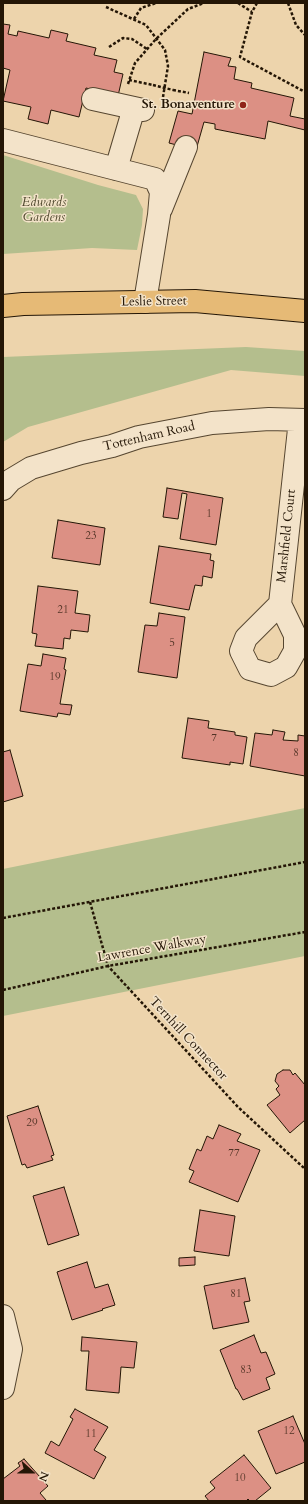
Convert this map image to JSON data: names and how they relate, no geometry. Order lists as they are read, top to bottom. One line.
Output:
{"streets":{"main road":["Leslie Street"],"street":["Tottenham Road","Marshfield Court"],"path":["Lawrence Walkway","Ternhill Connector"]},"crossings":[["Tottenham Road","Marshfield Court"],["Lawrence Walkway","Ternhill Connector"]],"parks":["Edwards Gardens"],"places":["St. Bonaventure"],"house_numbers":["1","23","21","5","19","7","8","29","77","81","83","12","11","10"],"north":"right"}
